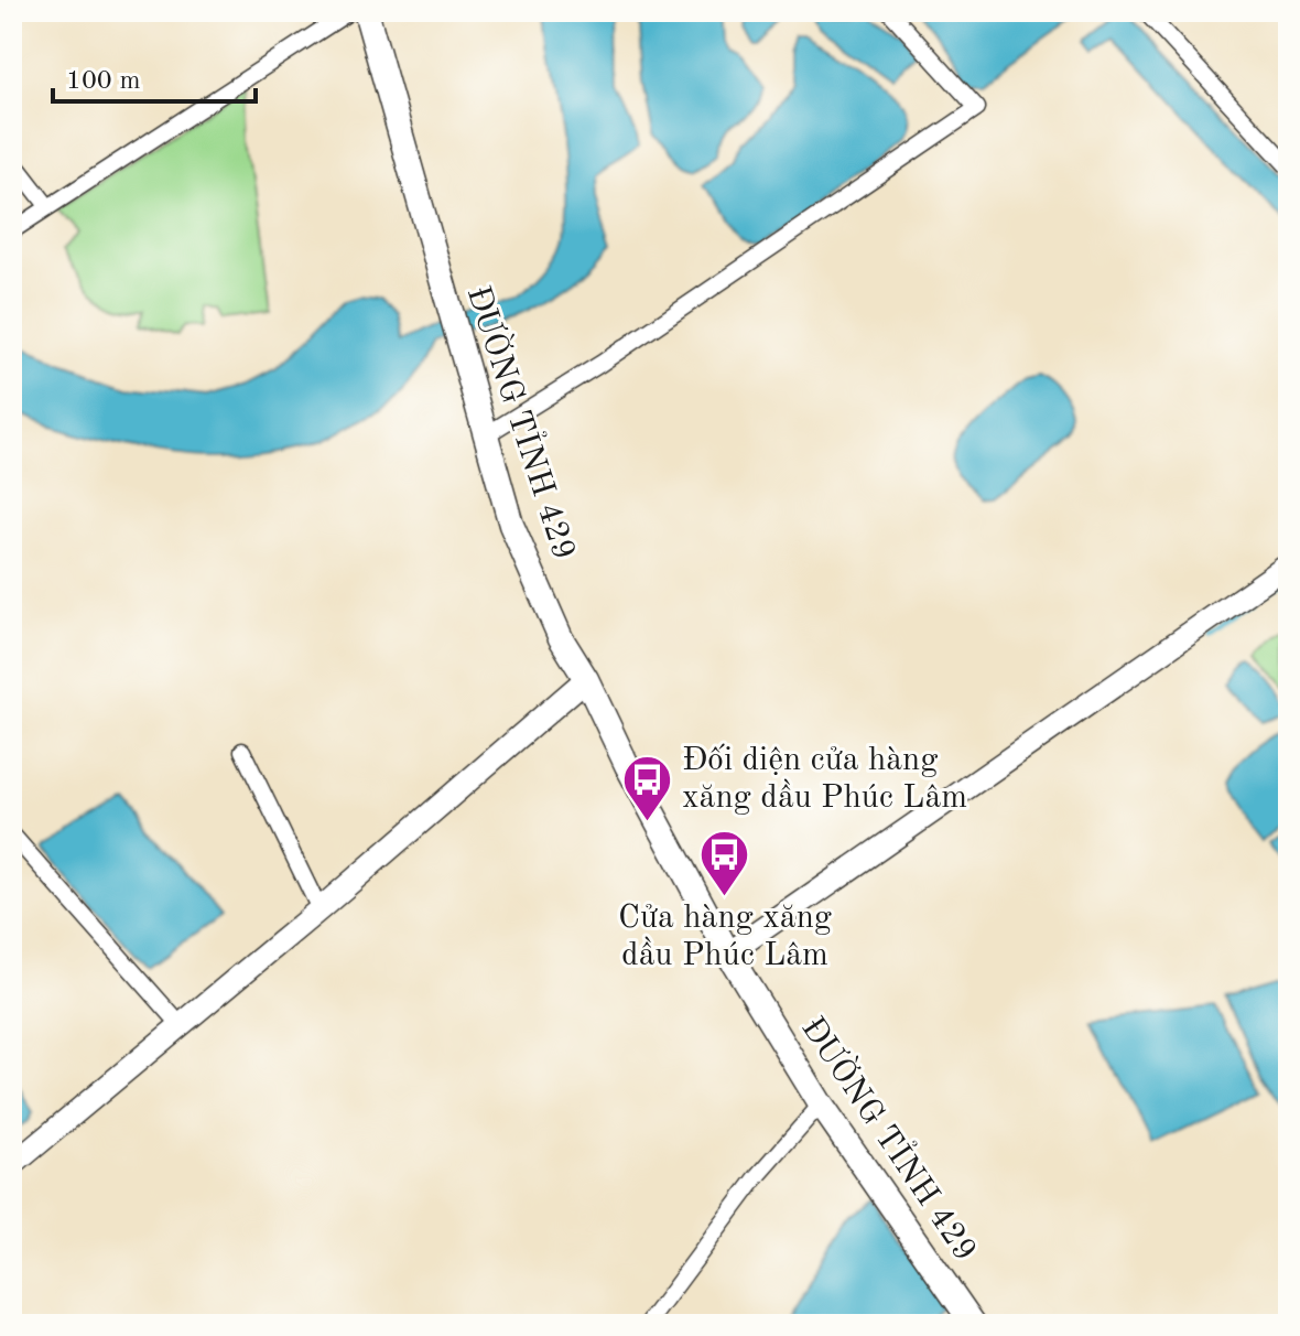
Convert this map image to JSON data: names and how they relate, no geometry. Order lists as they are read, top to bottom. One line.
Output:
{"streets":{"main road":["ĐƯỜNG TỈNH 429"]},"places":{"bus stop":["Đối diện cửa hàng xăng dầu Phúc Lâm","Cửa hàng xăng dầu Phúc Lâm"]},"scale_bar":"100 m"}
